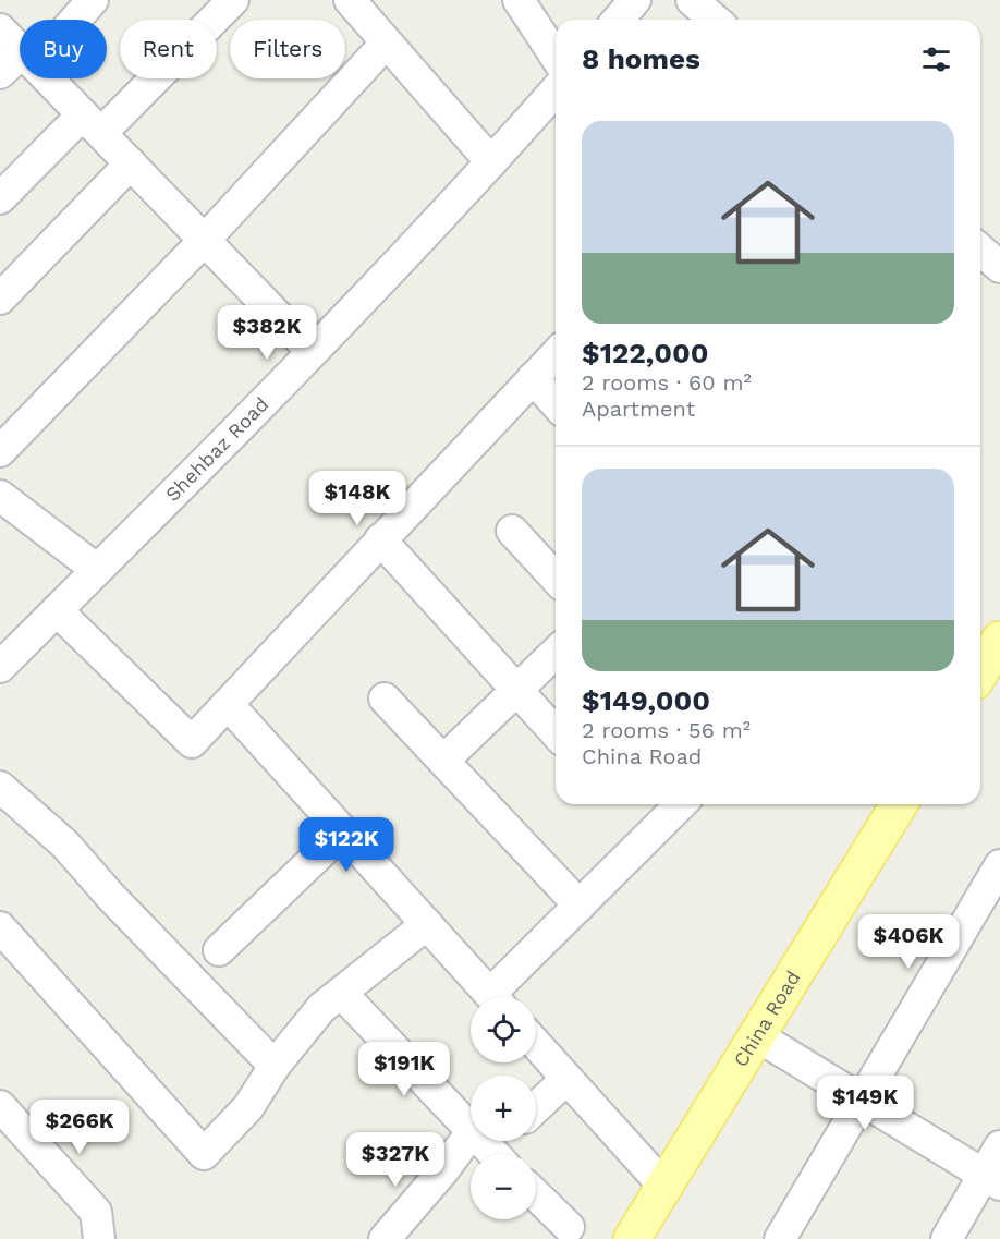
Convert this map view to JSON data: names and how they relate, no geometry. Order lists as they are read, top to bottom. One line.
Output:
{"streets":{"main road":["China Road"],"street":["Shehbaz Road"]},"page":{"chip":["Buy","Rent","Filters"],"heading":"8 homes","list":[{"name":"$122,000","note":"2 rooms · 60 m² · Apartment"},{"name":"$149,000","note":"2 rooms · 56 m² · China Road"}],"price":["$382K","$148K","$122K","$406K","$191K","$149K","$266K","$327K"],"map_buttons":["+","−"]}}
